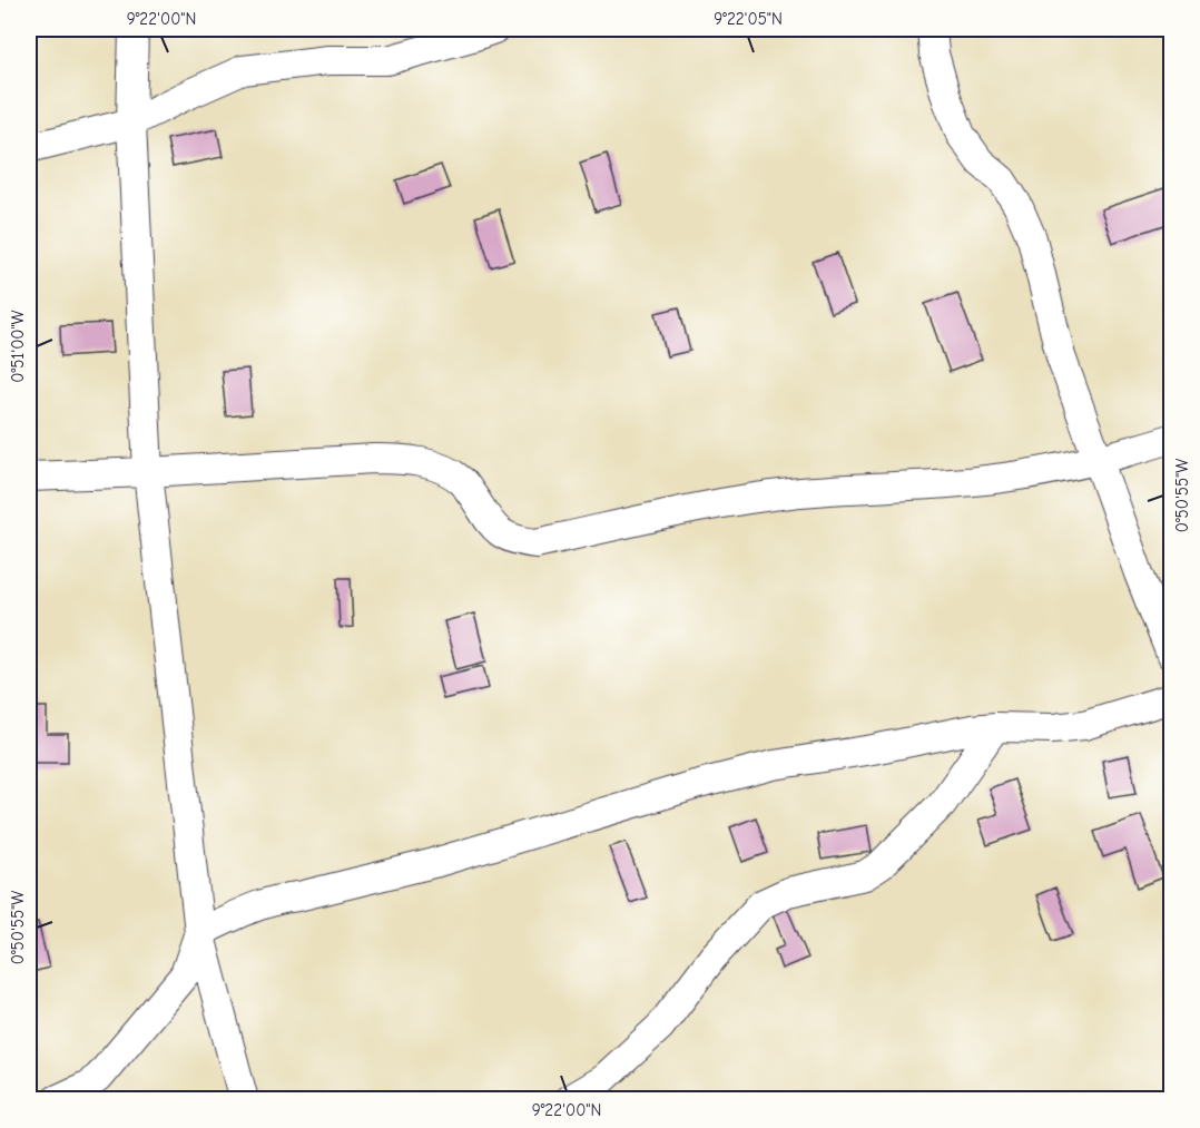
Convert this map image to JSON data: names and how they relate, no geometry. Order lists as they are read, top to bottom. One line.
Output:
{"coordinates":["9°22'00\"N","9°22'05\"N","0°51'00\"W","0°50'55\"W"]}
